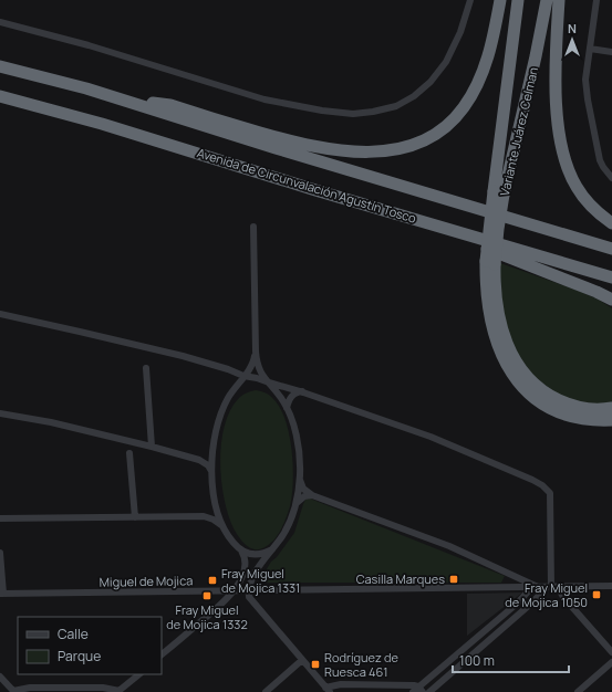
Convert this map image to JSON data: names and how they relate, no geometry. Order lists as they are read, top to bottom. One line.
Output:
{"streets":{"highway":["Variante Juárez Celman","Avenida de Circunvalación Agustín Tosco"],"street":["Miguel de Mojica"]},"places":{"transit":["Casilla Marques","Fray Miguel de Mojica 1331","Fray Miguel de Mojica 1050","Fray Miguel de Mojica 1332","Rodríguez de Ruesca 461"]},"legend":["Calle","Parque"],"scale_bar":"100 m","north":"top"}
